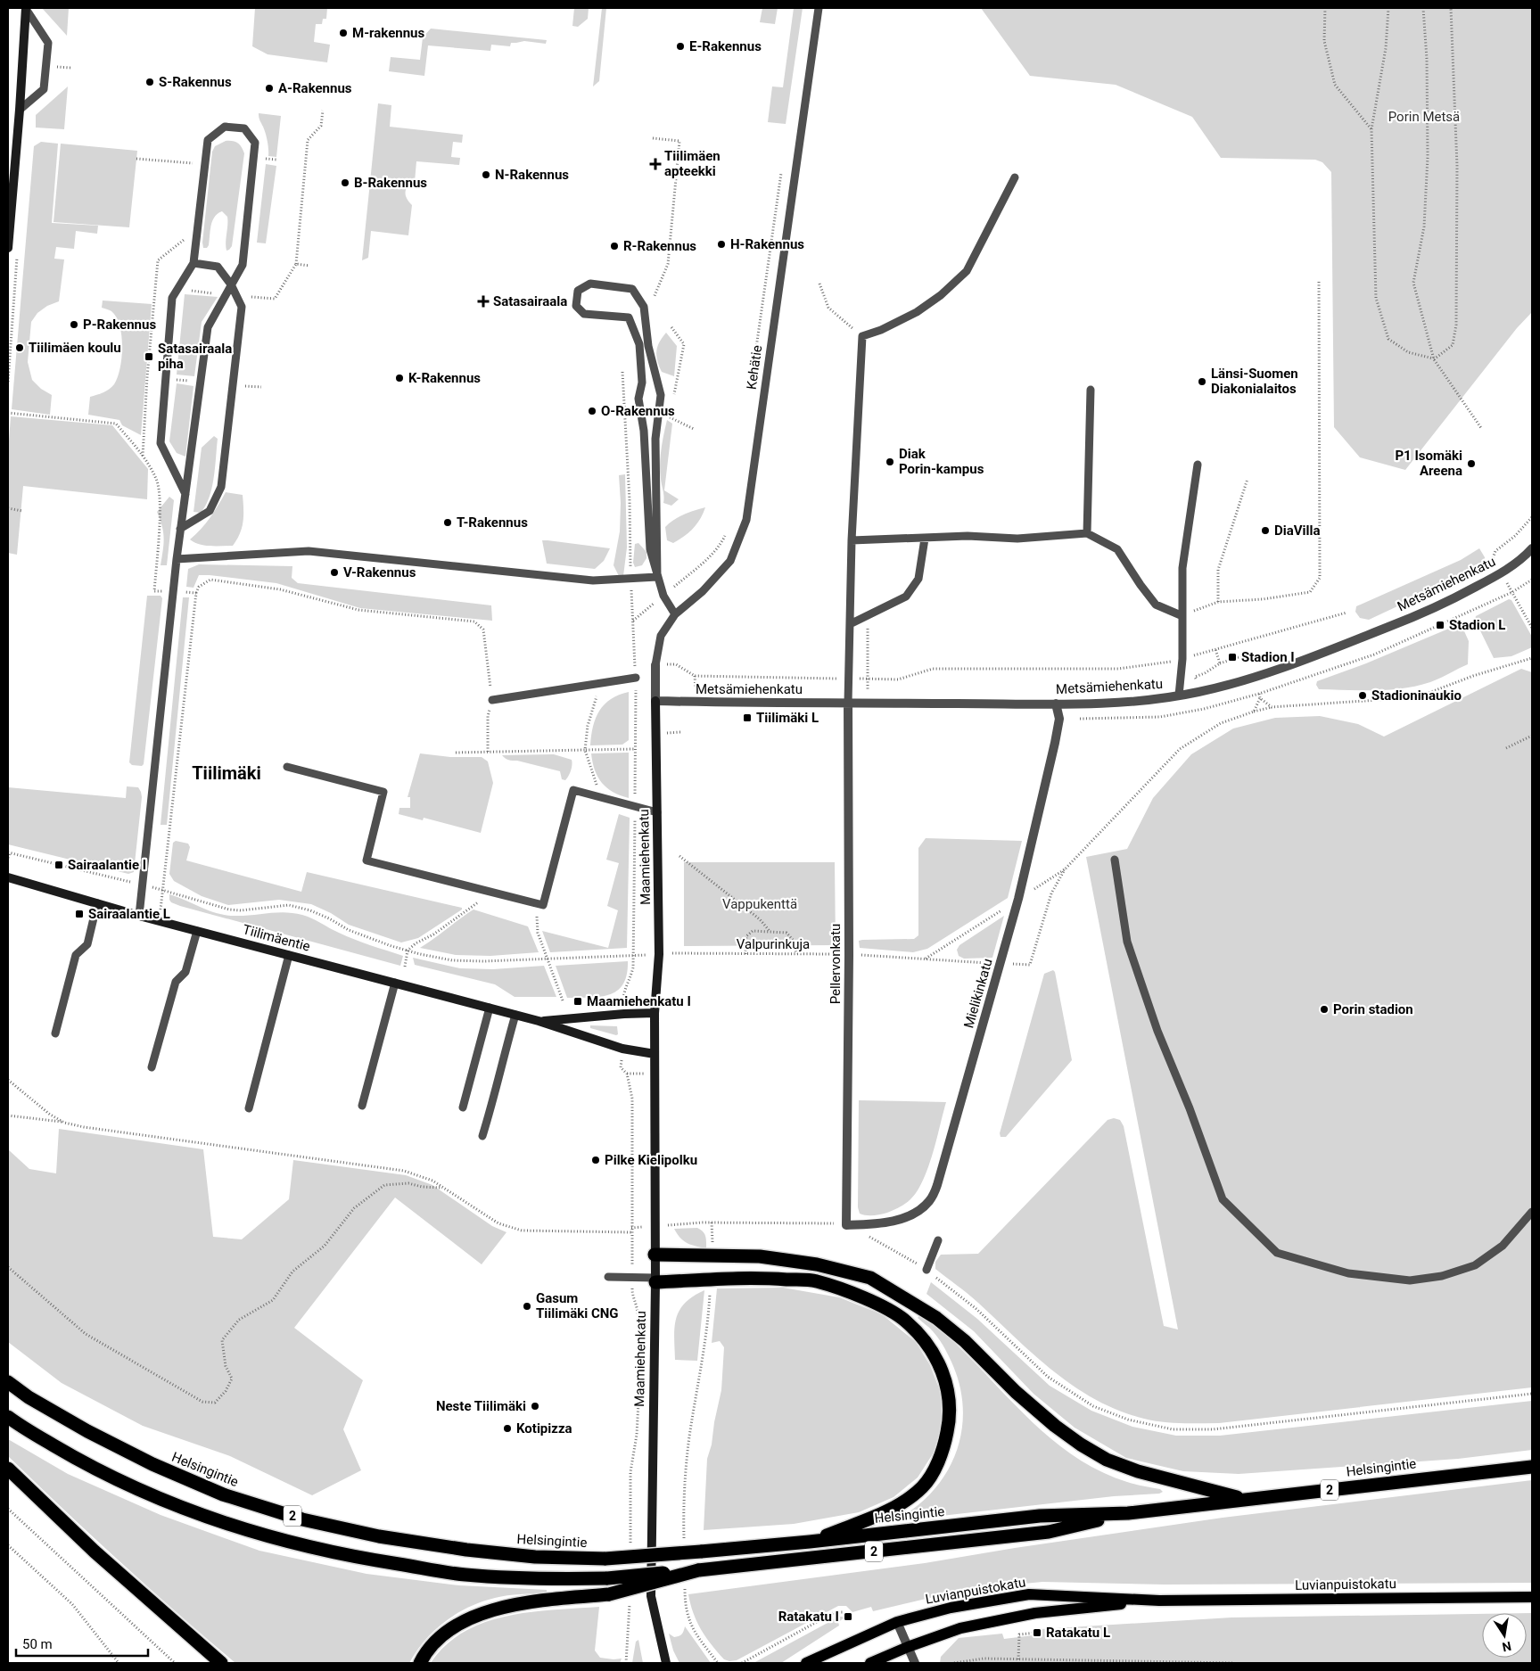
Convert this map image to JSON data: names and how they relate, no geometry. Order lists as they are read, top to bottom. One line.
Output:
{"streets":{"highway":["Helsingintie","2"],"main road":["Luvianpuistokatu"],"street":["Kehätie","Metsämiehenkatu","Maamiehenkatu","Tiilimäentie","Pellervonkatu","Mielikinkatu"],"path":["Valpurinkuja"]},"crossings":[["Kehätie","Metsämiehenkatu"],["Kehätie","Maamiehenkatu"],["Metsämiehenkatu","Maamiehenkatu"],["Metsämiehenkatu","Pellervonkatu"],["Metsämiehenkatu","Mielikinkatu"],["Maamiehenkatu","Tiilimäentie"],["Valpurinkuja","Pellervonkatu"],["Valpurinkuja","Mielikinkatu"],["Pellervonkatu","Mielikinkatu"]],"districts":["Tiilimäki"],"parks":["Porin Metsä","Vappukenttä"],"places":{"other":["M-rakennus","E-Rakennus","S-Rakennus","A-Rakennus","N-Rakennus","B-Rakennus","H-Rakennus","R-Rakennus","P-Rakennus","Tiilimäen koulu","K-Rakennus","Länsi-Suomen Diakonialaitos","O-Rakennus","Diak Porin-kampus","P1 Isomäki Areena","T-Rakennus","DiaVilla","V-Rakennus","Stadioninaukio","Porin stadion","Pilke Kielipolku","Gasum Tiilimäki CNG","Neste Tiilimäki","Kotipizza"],"health":["Tiilimäen apteekki","Satasairaala"],"transit":["Satasairaala piha","Stadion L","Stadion I","Tiilimäki L","Sairaalantie I","Sairaalantie L","Maamiehenkatu I","Ratakatu I","Ratakatu L"]},"scale_bar":"50 m","north":"bottom"}
